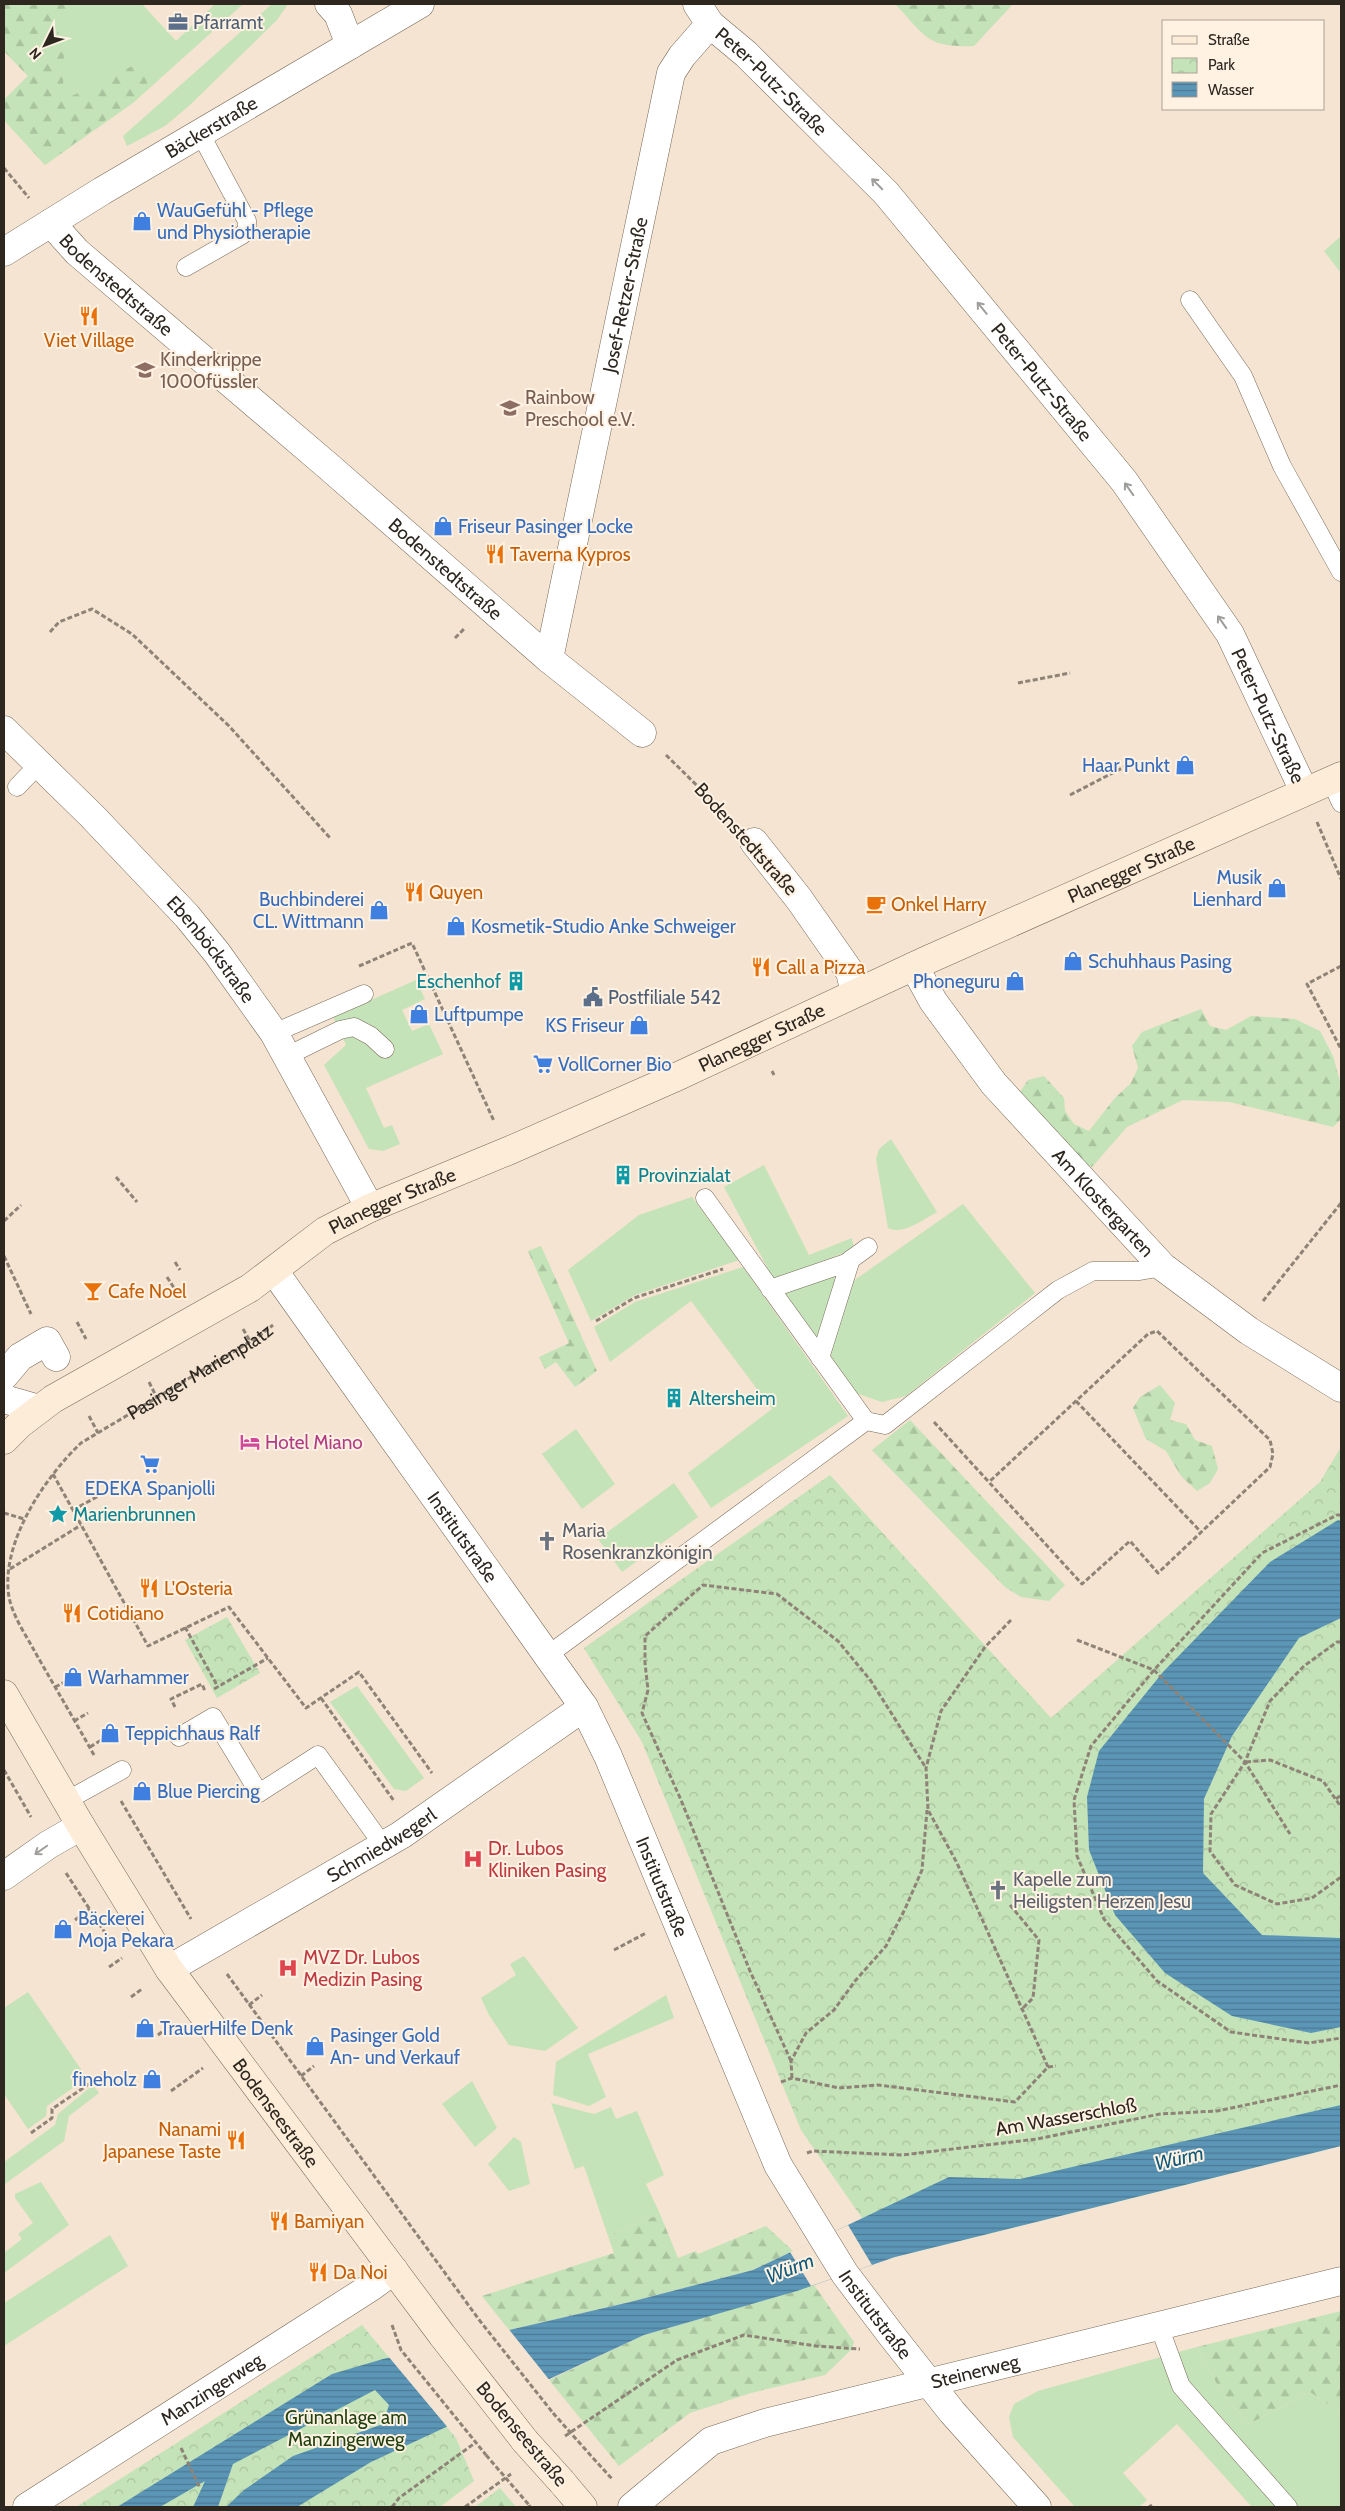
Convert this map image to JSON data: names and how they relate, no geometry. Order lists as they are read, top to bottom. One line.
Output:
{"streets":{"main road":["Planegger Straße","Bodenseestraße"],"street":["Peter-Putz-Straße","Bäckerstraße","Bodenstedtstraße","Josef-Retzer-Straße","Ebenböckstraße","Am Klostergarten","Institutstraße","Schmiedwegerl","Steinerweg","Manzingerweg"],"path":["Pasinger Marienplatz","Am Wasserschloß"]},"crossings":[["Peter-Putz-Straße","Josef-Retzer-Straße"],["Peter-Putz-Straße","Planegger Straße"],["Bäckerstraße","Bodenstedtstraße"],["Bodenstedtstraße","Josef-Retzer-Straße"],["Bodenstedtstraße","Planegger Straße"],["Planegger Straße","Ebenböckstraße"],["Planegger Straße","Am Klostergarten"],["Planegger Straße","Institutstraße"],["Pasinger Marienplatz","Institutstraße"],["Pasinger Marienplatz","Schmiedwegerl"],["Institutstraße","Schmiedwegerl"],["Institutstraße","Steinerweg"],["Schmiedwegerl","Bodenseestraße"],["Bodenseestraße","Manzingerweg"]],"one_way":["Peter-Putz-Straße"],"water":["Würm"],"parks":["Grünanlage am Manzingerweg"],"places":{"office":["Pfarramt"],"shop":["WauGefühl - Pflege und Physiotherapie","Friseur Pasinger Locke","Haar Punkt","Musik Lienhard","Buchbinderei CL. Wittmann","Kosmetik-Studio Anke Schweiger","Schuhhaus Pasing","Phoneguru","Luftpumpe","KS Friseur","Warhammer","Teppichhaus Ralf","Blue Piercing","Bäckerei Moja Pekara","TrauerHilfe Denk","Pasinger Gold An- und Verkauf","fineholz"],"restaurant":["Viet Village","Taverna Kypros","Quyen","Call a Pizza","L'Osteria","Cotidiano","Nanami Japanese Taste","Bamiyan","Da Noi"],"school or university":["Kinderkrippe 1000füssler","Rainbow Preschool e.V."],"cafe":["Onkel Harry"],"building":["Eschenhof","Provinzialat","Altersheim"],"public building":["Postfiliale 542"],"supermarket":["VollCorner Bio","EDEKA Spanjolli"],"bar":["Cafe Noel"],"hotel":["Hotel Miano"],"place":["Marienbrunnen"],"church":["Maria Rosenkranzkönigin","Kapelle zum Heiligsten Herzen Jesu"],"hospital":["Dr. Lubos Kliniken Pasing","MVZ Dr. Lubos Medizin Pasing"]},"legend":["Straße","Park","Wasser"],"north":"bottom left"}
